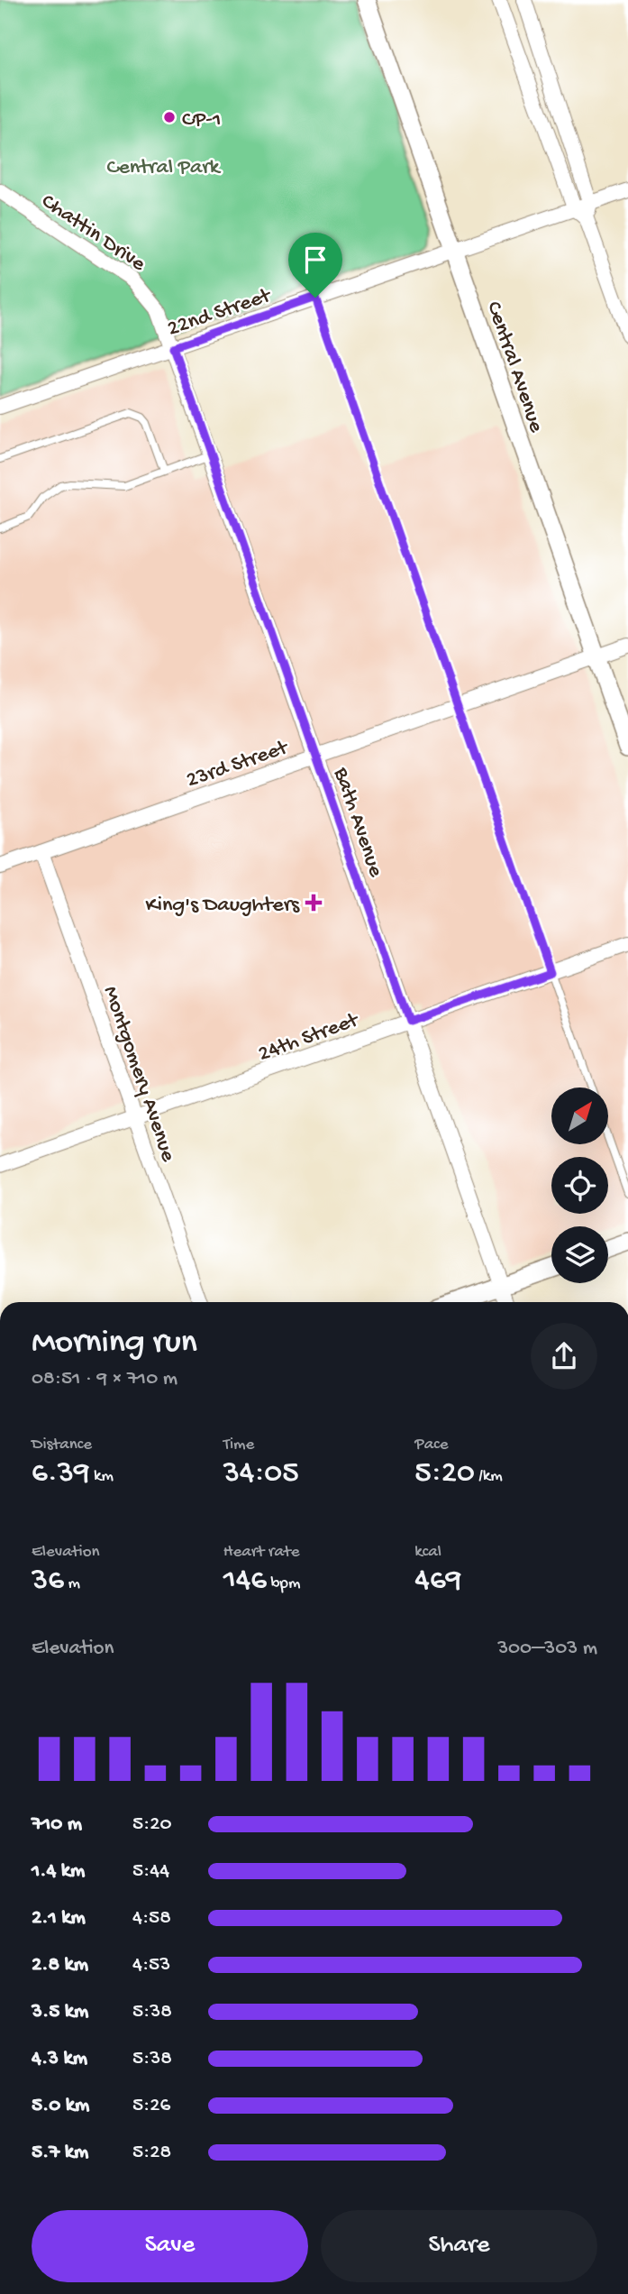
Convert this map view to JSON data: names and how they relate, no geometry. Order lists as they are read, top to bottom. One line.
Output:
{"streets":{"street":["Chattin Drive","22nd Street","Central Avenue","23rd Street","Bath Avenue","24th Street","Montgomery Avenue"]},"crossings":[["Chattin Drive","22nd Street"],["Chattin Drive","Bath Avenue"],["22nd Street","Central Avenue"],["22nd Street","Bath Avenue"],["Central Avenue","23rd Street"],["23rd Street","Bath Avenue"],["23rd Street","Montgomery Avenue"],["Bath Avenue","24th Street"],["24th Street","Montgomery Avenue"]],"parks":["Central Park"],"places":{"other":["CP-1"],"health":["King's Daughters"]},"north":"top right","page":{"heading":["Morning run","08:51 · 9 × 710 m"],"stats":[["Distance","6.39 km"],["Time","34:05"],["Pace","5:20 /km"],["Elevation","36 m"],["Heart rate","146 bpm"],["kcal","469"]],"chart":["Elevation","300–303 m"],"list":[{"name":"710 m","note":"5:20"},{"name":"1.4 km","note":"5:44"},{"name":"2.1 km","note":"4:58"},{"name":"2.8 km","note":"4:53"},{"name":"3.5 km","note":"5:38"},{"name":"4.3 km","note":"5:38"},{"name":"5.0 km","note":"5:26"},{"name":"5.7 km","note":"5:28"}],"buttons":["Save","Share"]}}
